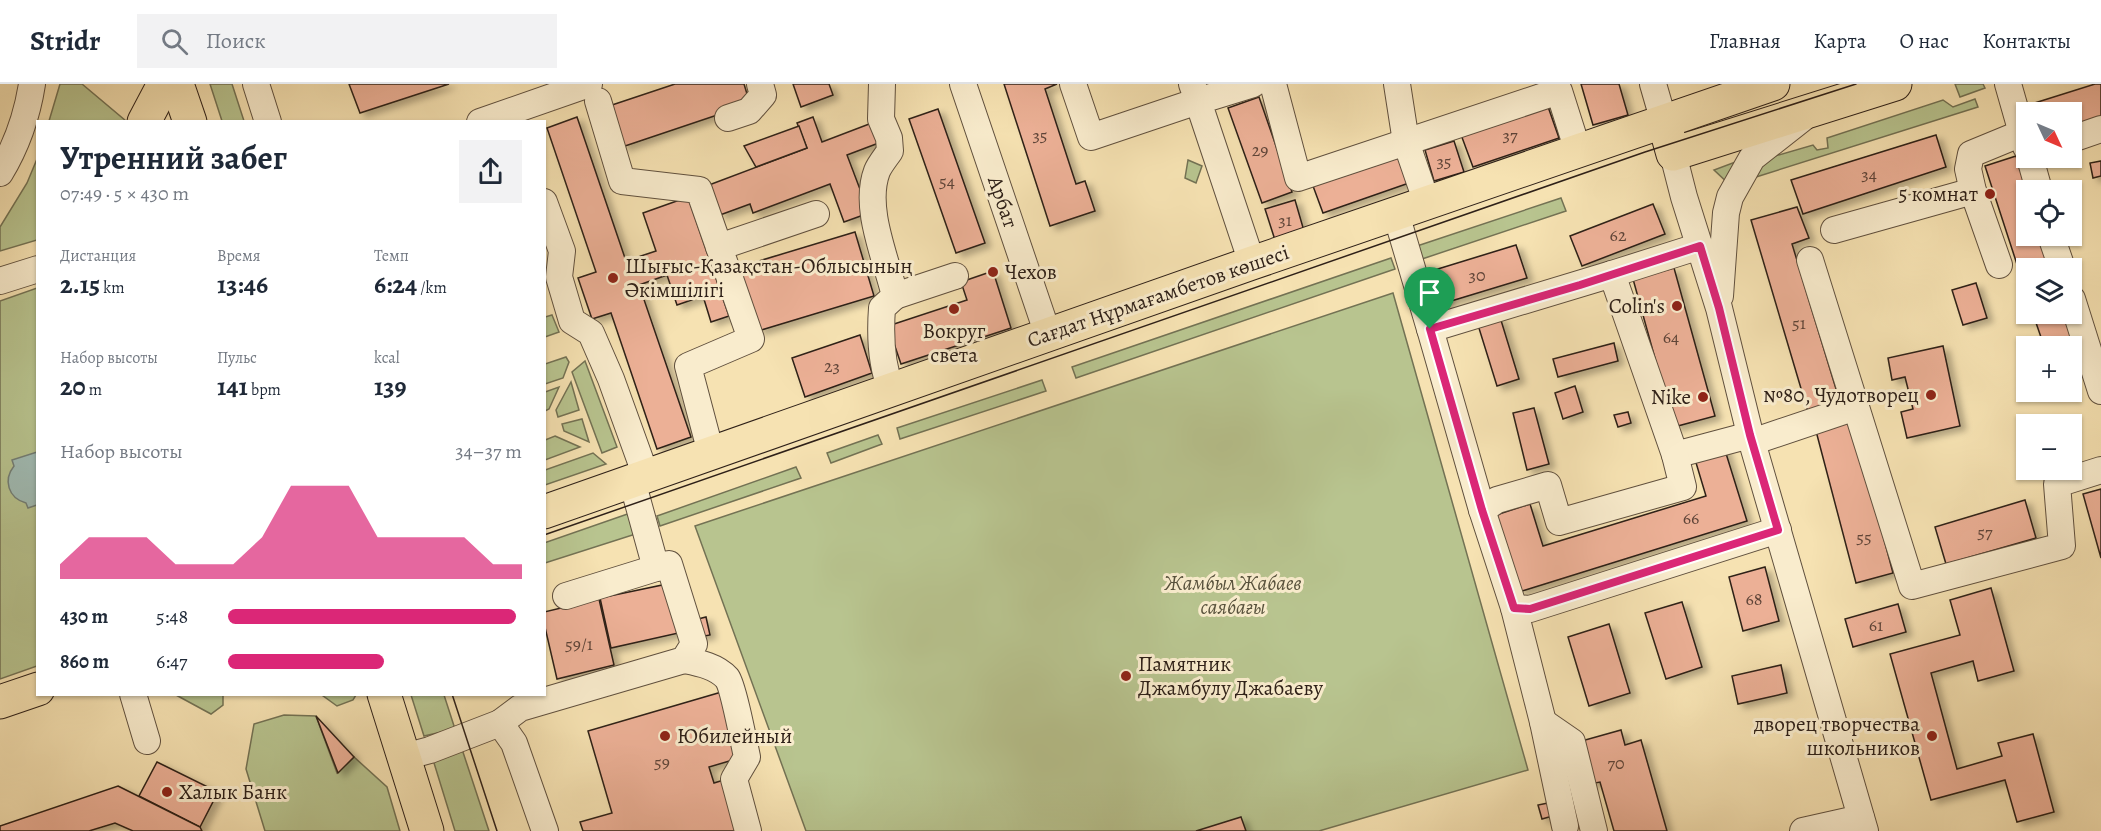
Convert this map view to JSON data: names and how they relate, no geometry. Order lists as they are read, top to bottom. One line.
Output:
{"streets":{"main road":["Сағдат Нұрмағамбетов көшесі"],"street":["Арбат"]},"parks":["Жамбыл Жабаев саябағы"],"places":["5 комнат","Чехов","Шығыс-Қазақстан-Облысының Әкімшілігі","Colin's","Вокруг света","№80, Чудотворец","Nike","Памятник Джамбулу Джабаеву","Юбилейный","дворец творчества школьников","Халык Банк"],"house_numbers":["35","37","29","35","34","54","31","62","30","51","64","23","66","57","55","68","61","59/1","59","70"],"north":"bottom right","page":{"header":"Stridr","search":"Поиск","nav":["Главная","Карта","О нас","Контакты"],"map_buttons":["+","−"],"heading":["Утренний забег","07:49 · 5 × 430 m"],"stats":[["Дистанция","2.15 km"],["Время","13:46"],["Темп","6:24 /km"],["Набор высоты","20 m"],["Пульс","141 bpm"],["kcal","139"]],"chart":["Набор высоты","34–37 m"],"list":[{"name":"430 m","note":"5:48"},{"name":"860 m","note":"6:47"}]}}
